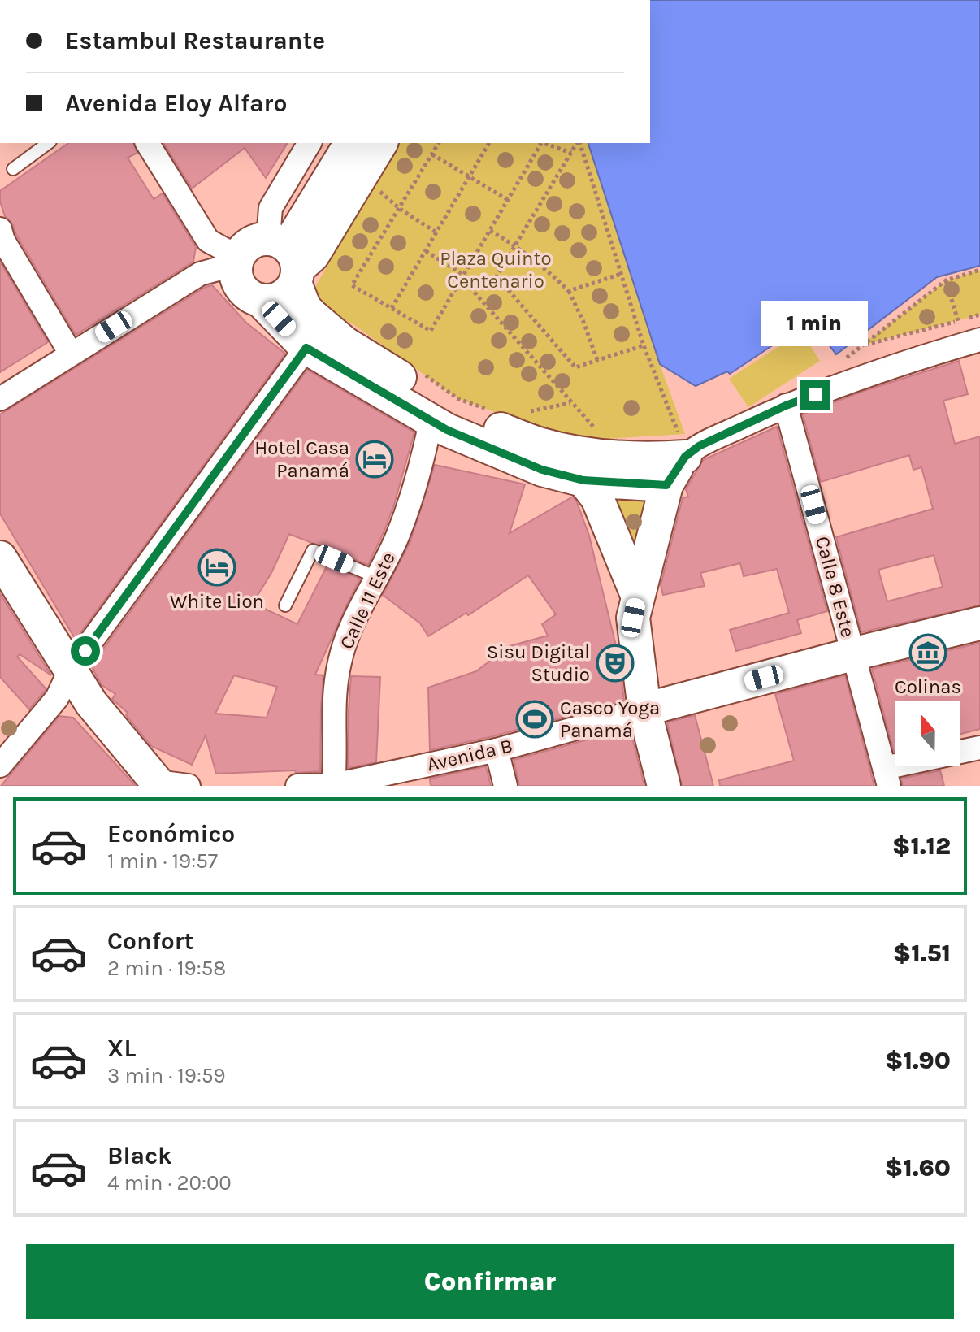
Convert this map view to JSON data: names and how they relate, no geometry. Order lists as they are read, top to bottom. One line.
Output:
{"streets":{"street":["Calle 8 Este","Calle 11 Este","Avenida B"]},"crossings":[["Calle 8 Este","Avenida B"],["Calle 11 Este","Avenida B"]],"parks":["Plaza Quinto Centenario"],"places":{"hotel":["Hotel Casa Panamá","White Lion"],"museum":["Colinas"],"theatre":["Sisu Digital Studio"],"sports":["Casco Yoga Panamá"]},"north":"top","page":{"banner":["Estambul Restaurante","Avenida Eloy Alfaro"],"bubble":"1 min","list":[{"name":"Económico","note":"1 min · 19:57","value":"$1.12"},{"name":"Confort","note":"2 min · 19:58","value":"$1.51"},{"name":"XL","note":"3 min · 19:59","value":"$1.90"},{"name":"Black","note":"4 min · 20:00","value":"$1.60"}],"buttons":"Confirmar"}}
